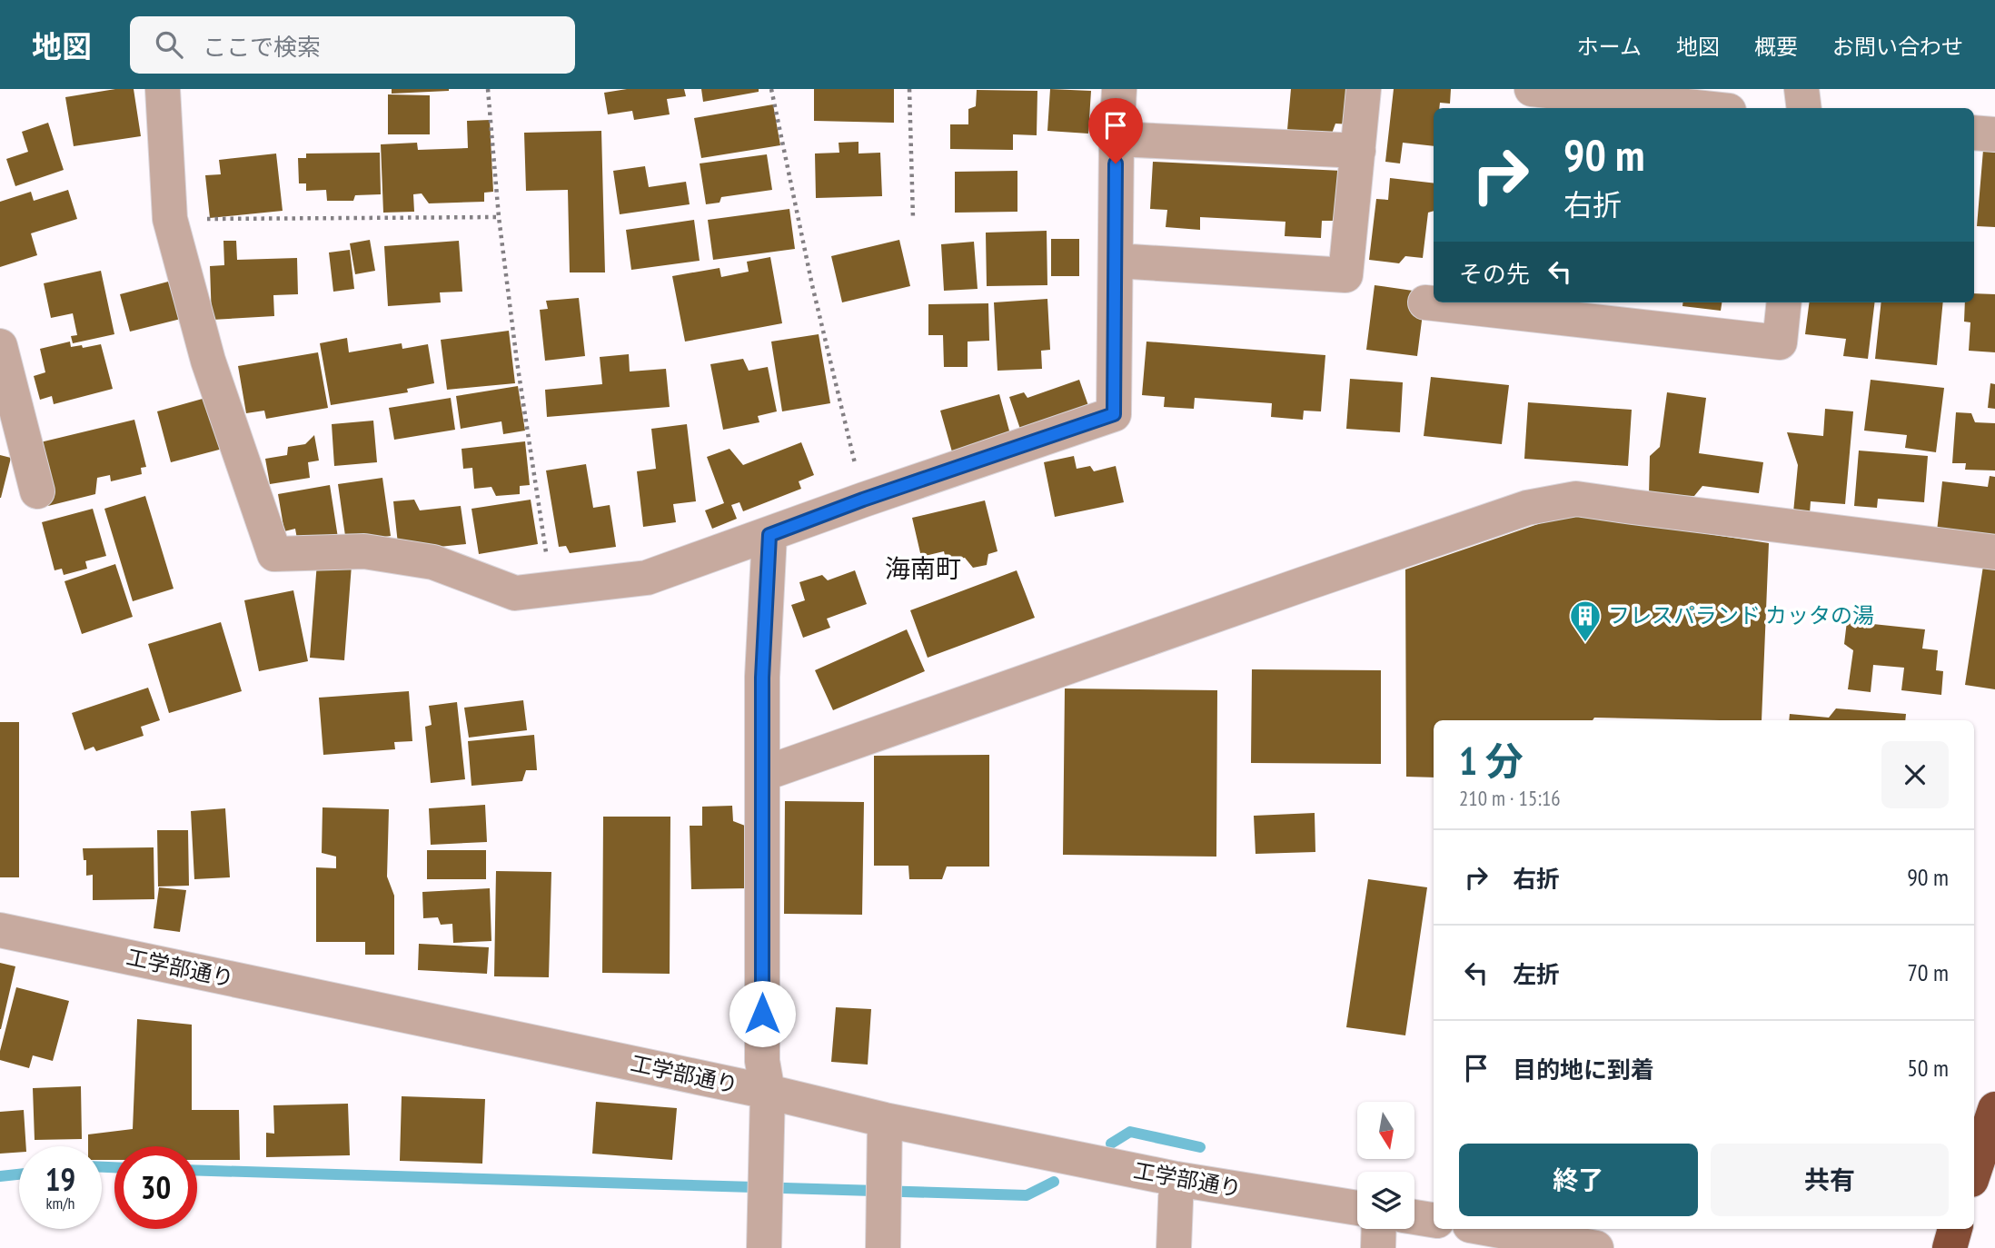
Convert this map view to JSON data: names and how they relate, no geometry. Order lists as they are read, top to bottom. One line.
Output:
{"streets":{"street":["工学部通り"]},"districts":["海南町"],"places":{"building":["フレスパランド カッタの湯"]},"north":"bottom","page":{"header":"地図","search":"ここで検索","nav":["ホーム","地図","概要","お問い合わせ"],"turn":["90 m","右折"],"then":"その先","heading":["1 分","210 m · 15:16"],"list":[{"name":"右折","value":"90 m"},{"name":"左折","value":"70 m"},{"name":"目的地に到着","value":"50 m"}],"buttons":["終了","共有"],"speed":"19 km/h","limit":"30"}}
